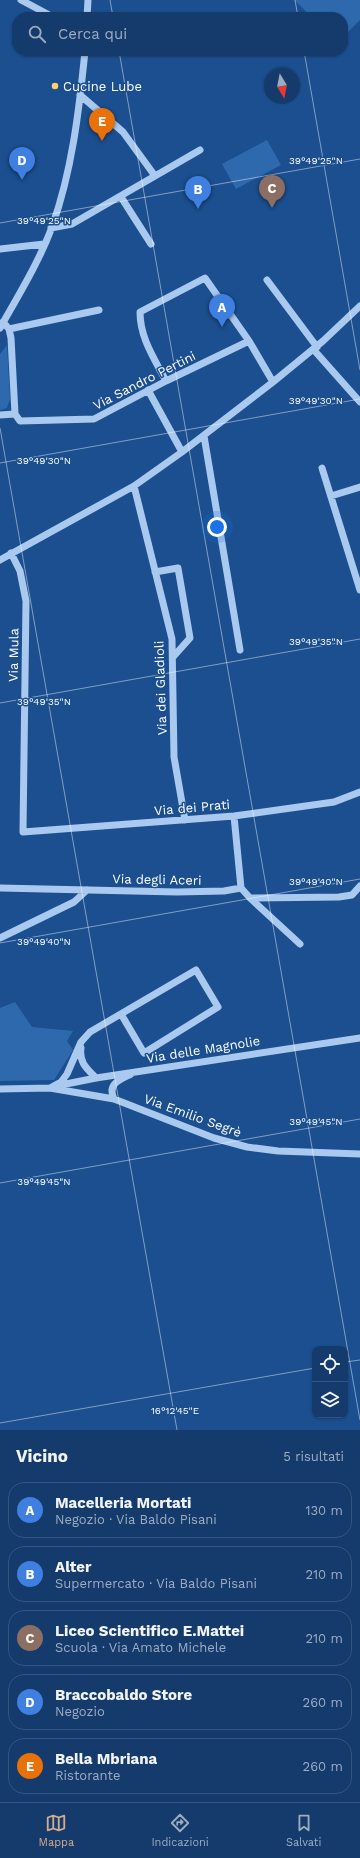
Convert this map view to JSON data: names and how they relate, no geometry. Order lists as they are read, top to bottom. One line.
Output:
{"streets":{"street":["Via Sandro Pertini","Via Mula","Via dei Gladioli","Via dei Prati","Via degli Aceri","Via delle Magnolie","Via Emilio Segrè"]},"crossings":[["Via Mula","Via dei Prati"],["Via dei Gladioli","Via dei Prati"],["Via delle Magnolie","Via Emilio Segrè"]],"places":["Cucine Lube"],"north":"bottom","page":{"search":"Cerca qui","pins":["E","D","C","B","A"],"heading":["Vicino","5 risultati"],"list":[{"mark":"A","name":"Macelleria Mortati","note":"Negozio · Via Baldo Pisani","value":"130 m"},{"mark":"B","name":"Alter","note":"Supermercato · Via Baldo Pisani","value":"210 m"},{"mark":"C","name":"Liceo Scientifico E.Mattei","note":"Scuola · Via Amato Michele","value":"210 m"},{"mark":"D","name":"Braccobaldo Store","note":"Negozio","value":"260 m"},{"mark":"E","name":"Bella Mbriana","note":"Ristorante","value":"260 m"}],"nav":["Mappa","Indicazioni","Salvati"]},"coordinates":["39°49'25\"N","39°49'30\"N","39°49'35\"N","39°49'40\"N","39°49'45\"N","16°12'45\"E"]}
